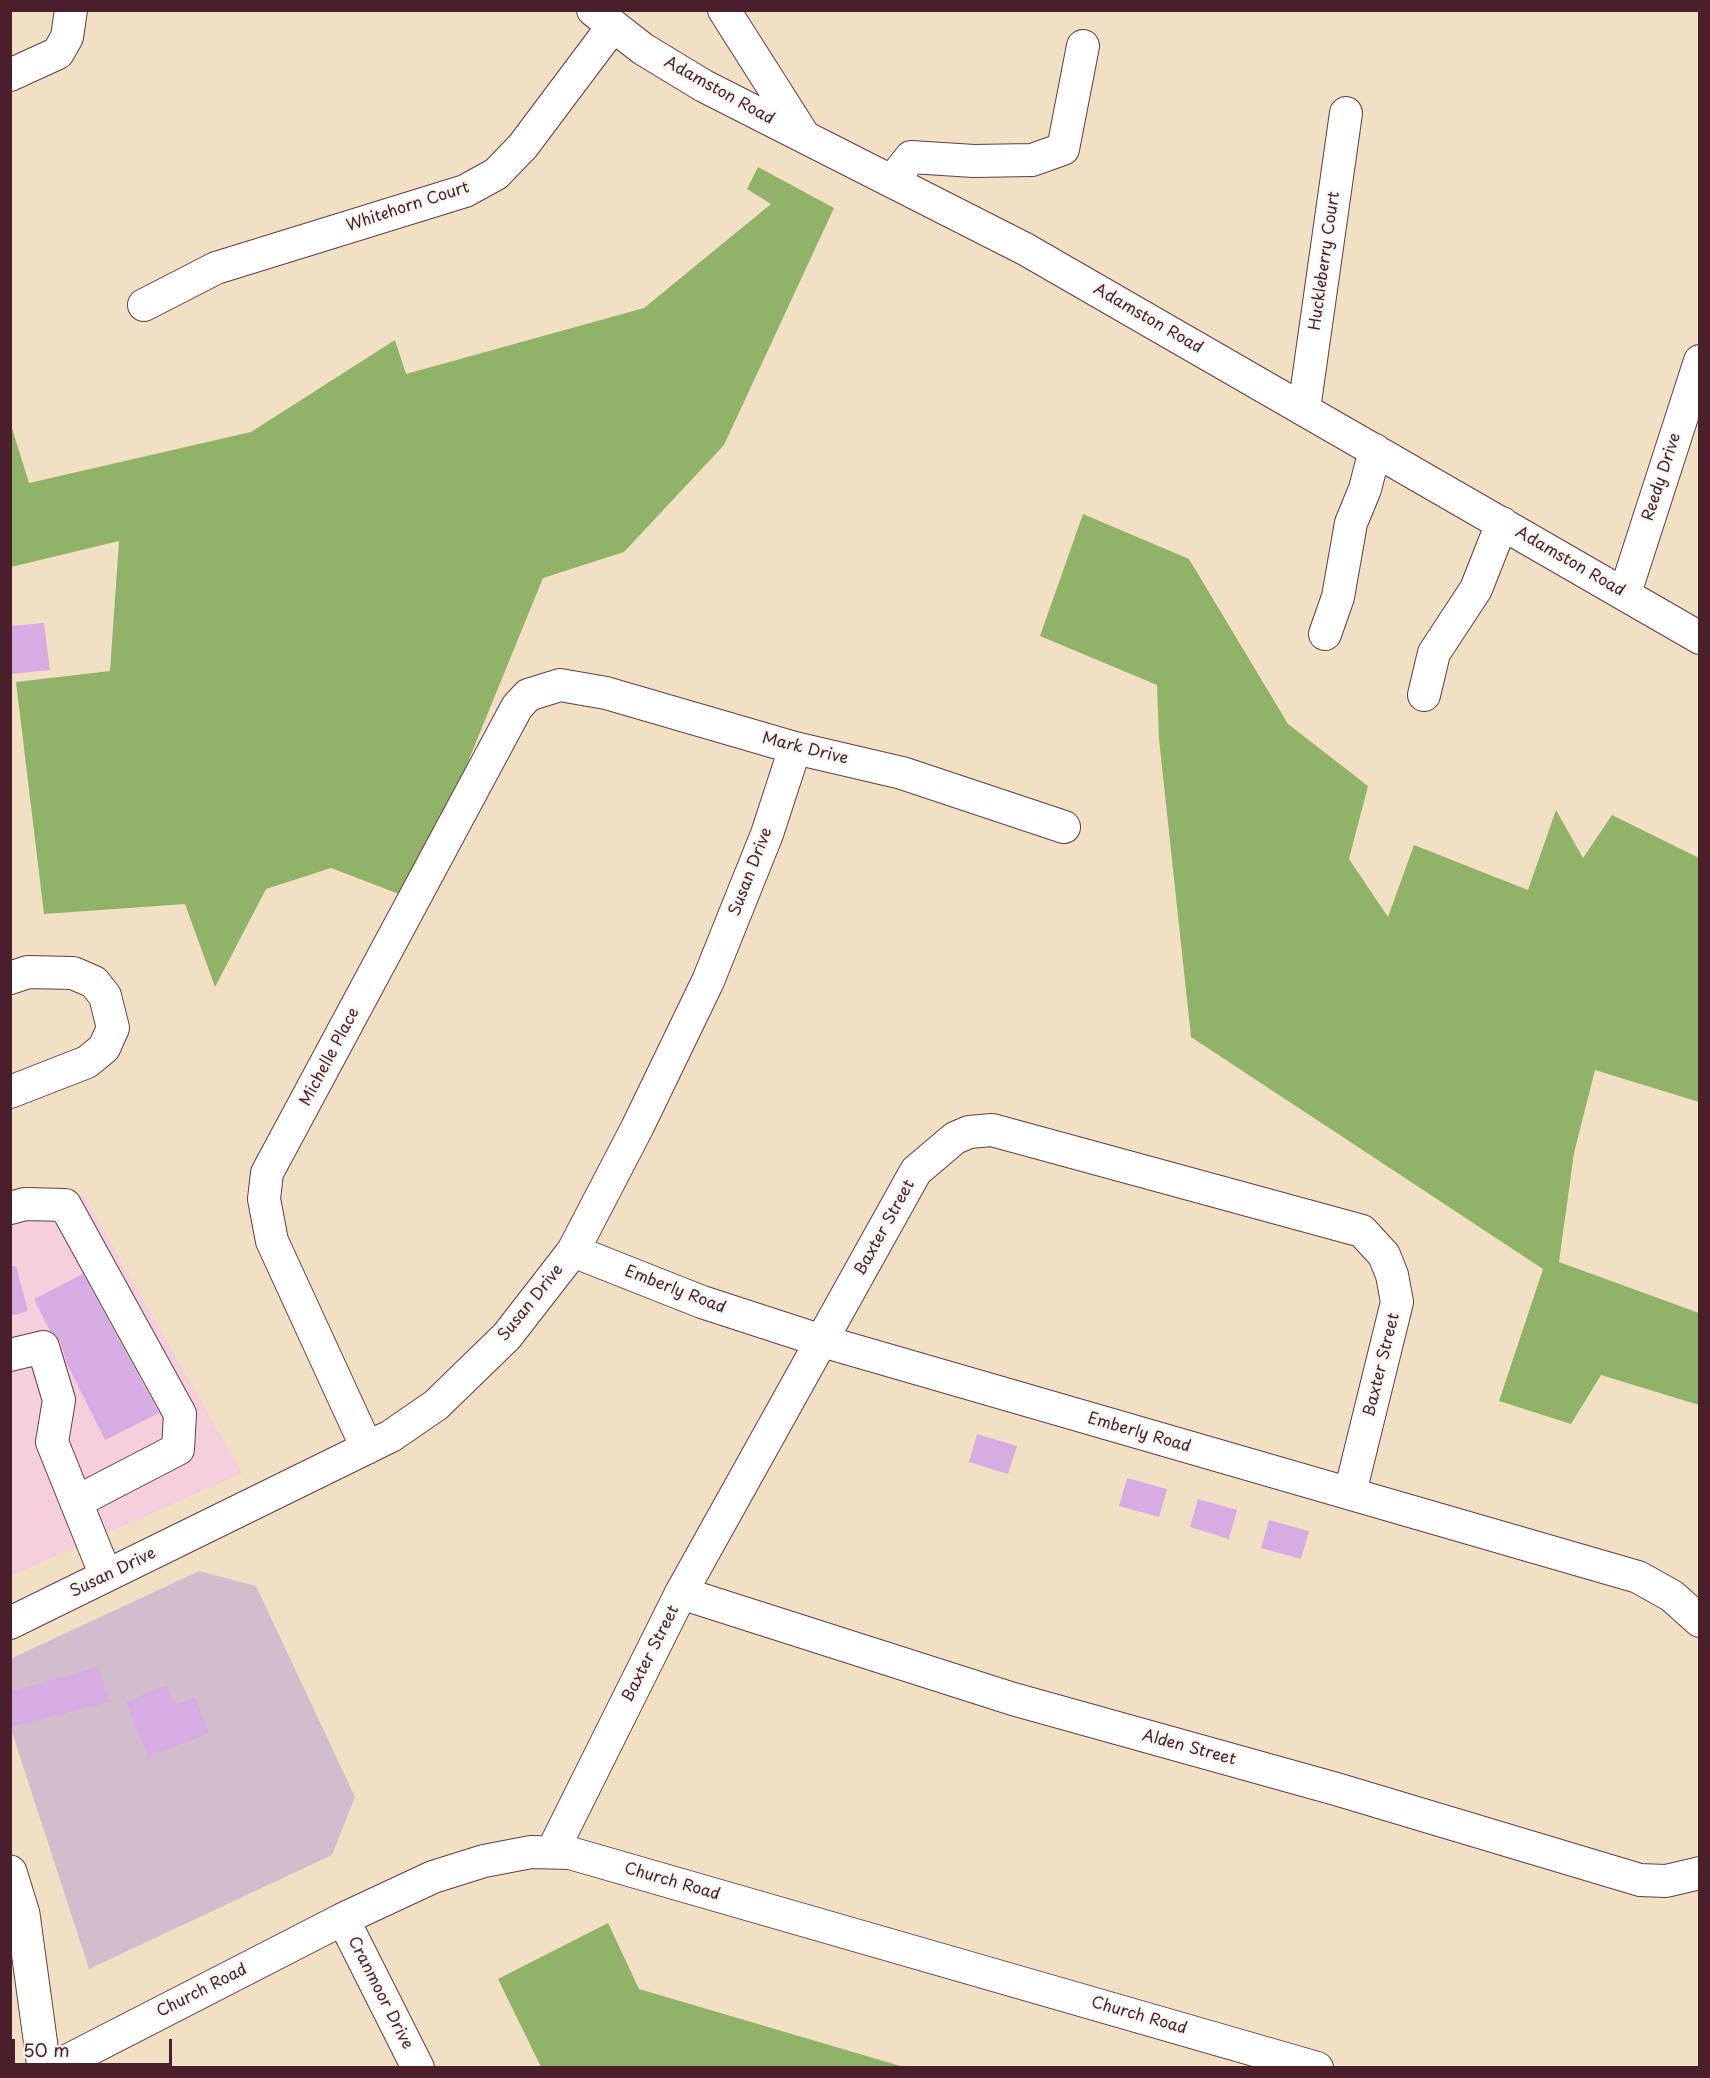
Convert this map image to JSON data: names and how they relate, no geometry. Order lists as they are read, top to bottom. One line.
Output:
{"streets":{"street":["Adamston Road","Whitehorn Court","Huckleberry Court","Reedy Drive","Mark Drive","Susan Drive","Michelle Place","Baxter Street","Emberly Road","Alden Street","Church Road","Cranmoor Drive"]},"crossings":[["Adamston Road","Whitehorn Court"],["Adamston Road","Huckleberry Court"],["Adamston Road","Reedy Drive"],["Mark Drive","Susan Drive"],["Mark Drive","Michelle Place"],["Susan Drive","Michelle Place"],["Susan Drive","Emberly Road"],["Baxter Street","Emberly Road"],["Baxter Street","Alden Street"],["Baxter Street","Church Road"],["Church Road","Cranmoor Drive"]],"scale_bar":"50 m"}
